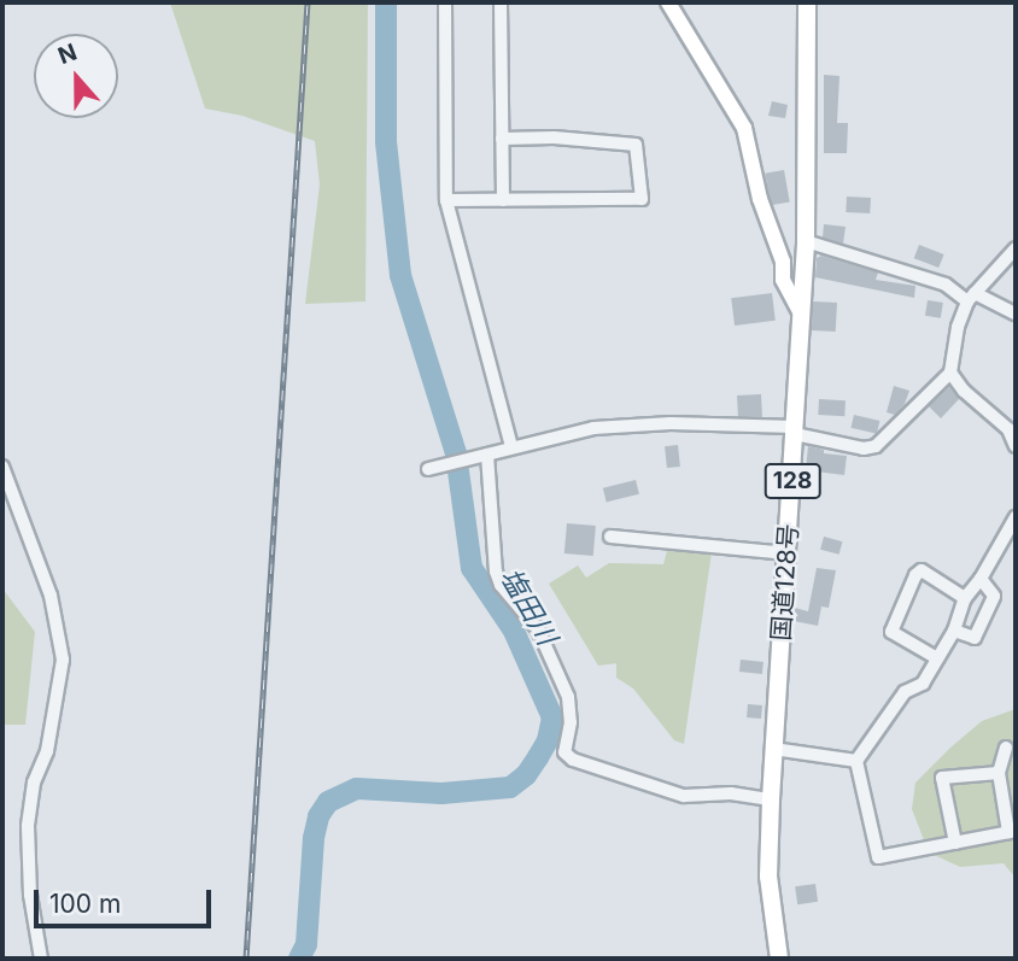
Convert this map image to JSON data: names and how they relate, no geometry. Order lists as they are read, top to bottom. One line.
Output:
{"streets":{"highway":["128","国道128号"]},"water":["塩田川"],"scale_bar":"100 m","north":"top"}
